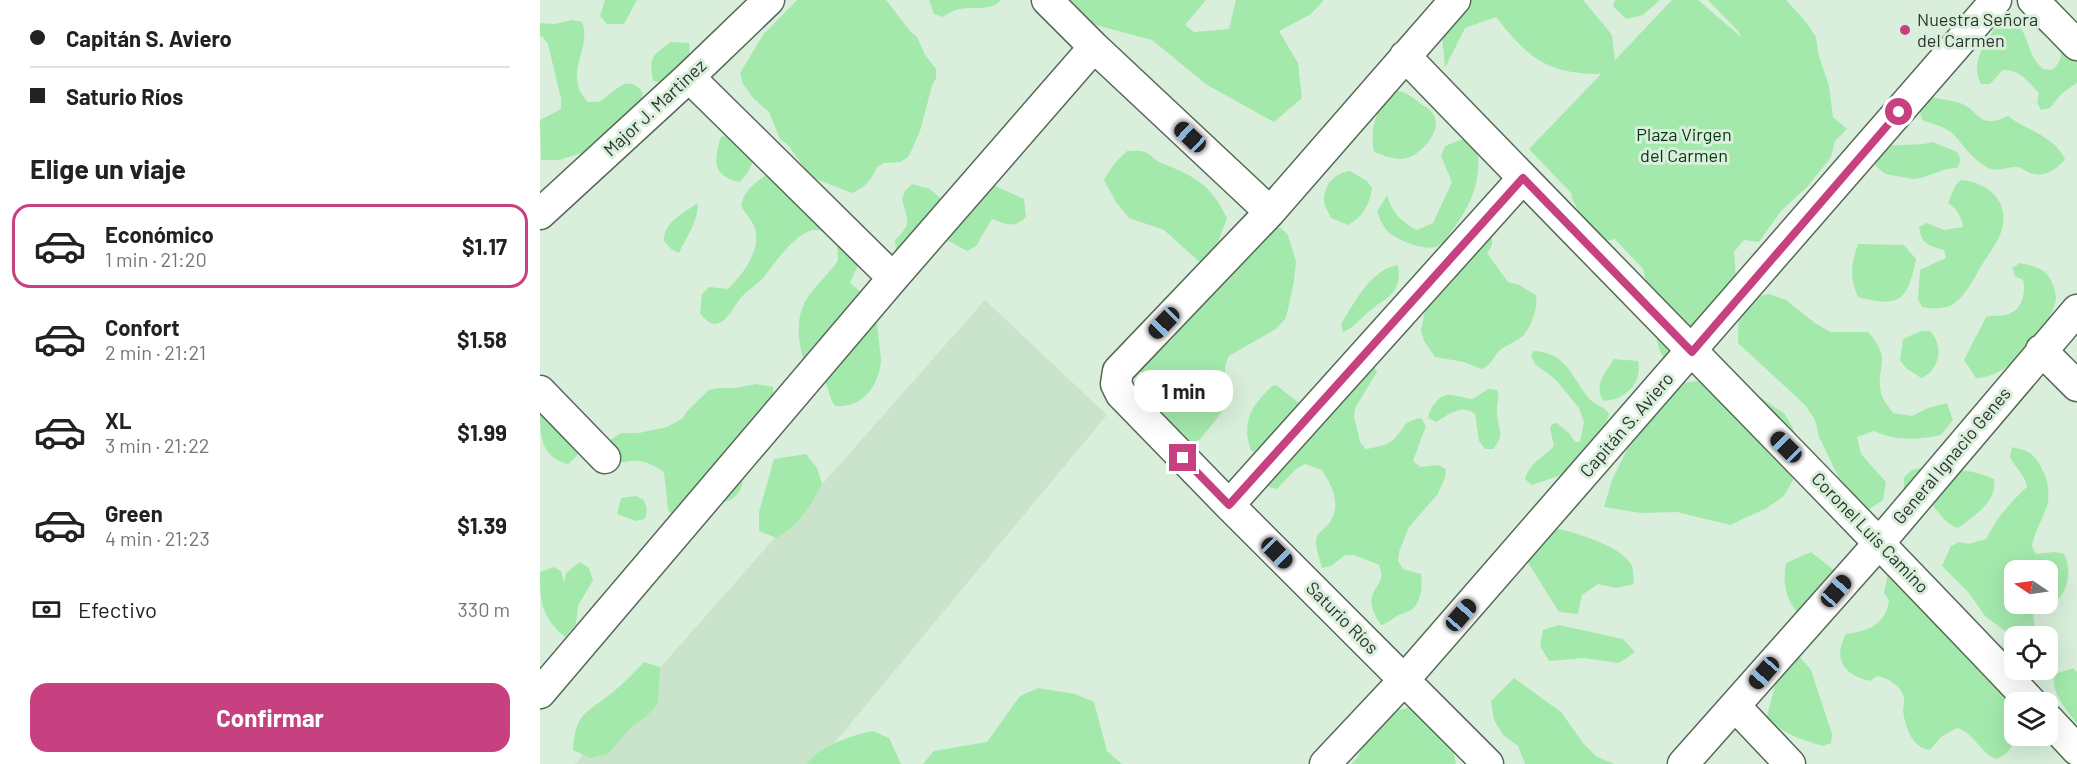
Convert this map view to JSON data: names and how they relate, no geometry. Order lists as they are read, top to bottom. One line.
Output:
{"streets":{"street":["Major J. Martinez","Capitán S. Aviero","General Ignacio Genes","Coronel Luis Camino","Saturio Ríos"]},"crossings":[["Capitán S. Aviero","Coronel Luis Camino"],["Capitán S. Aviero","Saturio Ríos"],["General Ignacio Genes","Coronel Luis Camino"]],"parks":["Plaza Virgen del Carmen"],"places":["Nuestra Señora del Carmen"],"north":"left","page":{"banner":["Capitán S. Aviero","Saturio Ríos"],"heading":"Elige un viaje","list":[{"name":"Económico","note":"1 min · 21:20","value":"$1.17"},{"name":"Confort","note":"2 min · 21:21","value":"$1.58"},{"name":"XL","note":"3 min · 21:22","value":"$1.99"},{"name":"Green","note":"4 min · 21:23","value":"$1.39"}],"bubble":"1 min","pay":["Efectivo","330 m"],"buttons":"Confirmar"}}
